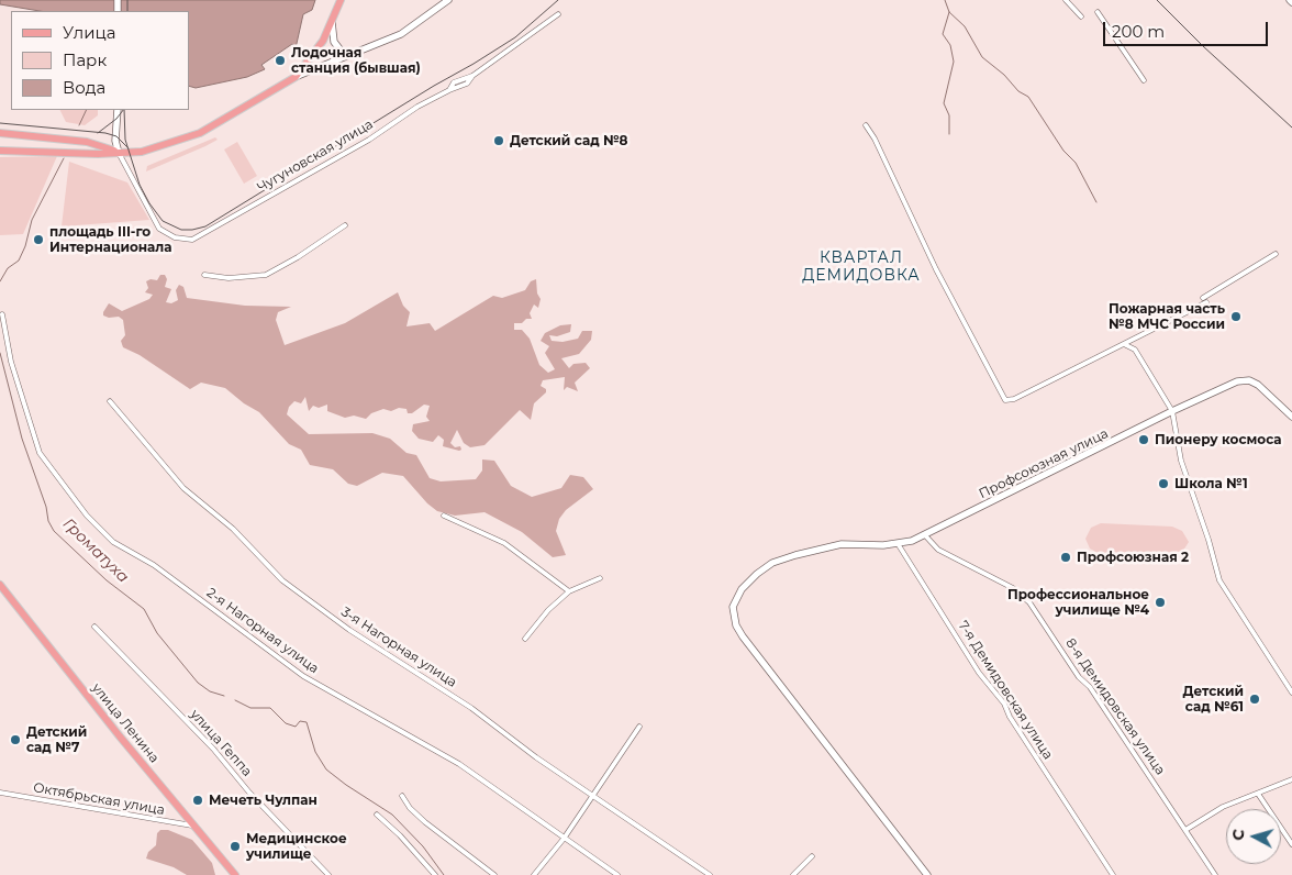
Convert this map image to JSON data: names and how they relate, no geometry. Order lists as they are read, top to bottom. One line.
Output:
{"streets":{"main road":["Профсоюзная улица","улица Ленина"],"street":["Чугуновская улица","2-я Нагорная улица","3-я Нагорная улица","7-я Демидовская улица","8-я Демидовская улица","улица Геппа","Октябрьская улица"]},"crossings":[["Профсоюзная улица","7-я Демидовская улица"],["Профсоюзная улица","8-я Демидовская улица"],["улица Ленина","Октябрьская улица"]],"districts":["КВАРТАЛ ДЕМИДОВКА"],"water":["Громатуха"],"places":["Лодочная станция (бывшая)","Детский сад №8","площадь III-го Интернационала","Пожарная часть №8 МЧС России","Пионеру космоса","Школа №1","Профсоюзная 2","Профессиональное училище №4","Детский сад №61","Детский сад №7","Мечеть Чулпан","Медицинское училище"],"legend":["Улица","Парк","Вода"],"scale_bar":"200 m","north":"left"}
